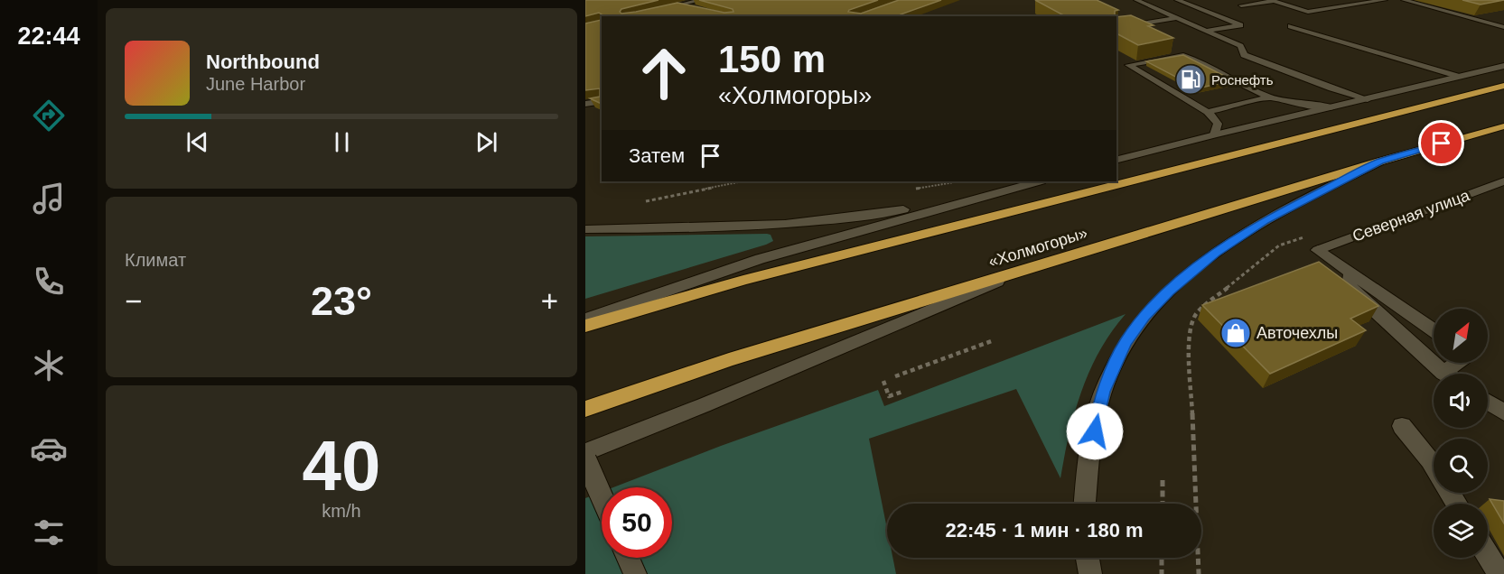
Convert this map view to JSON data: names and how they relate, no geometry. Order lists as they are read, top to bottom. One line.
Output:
{"streets":{"highway":["«Холмогоры»"],"street":["Северная улица"]},"places":{"fuel station":["Роснефть"],"shop":["Авточехлы"]},"north":"top right","page":{"tabs":"22:44","turn":["150 m","«Холмогоры»"],"song":["Northbound","June Harbor"],"then":"Затем","tile":["Климат",["40","km/h"]],"heat":["−","23°","+"],"limit":"50","trip":"22:45 · 1 мин · 180 m"}}
